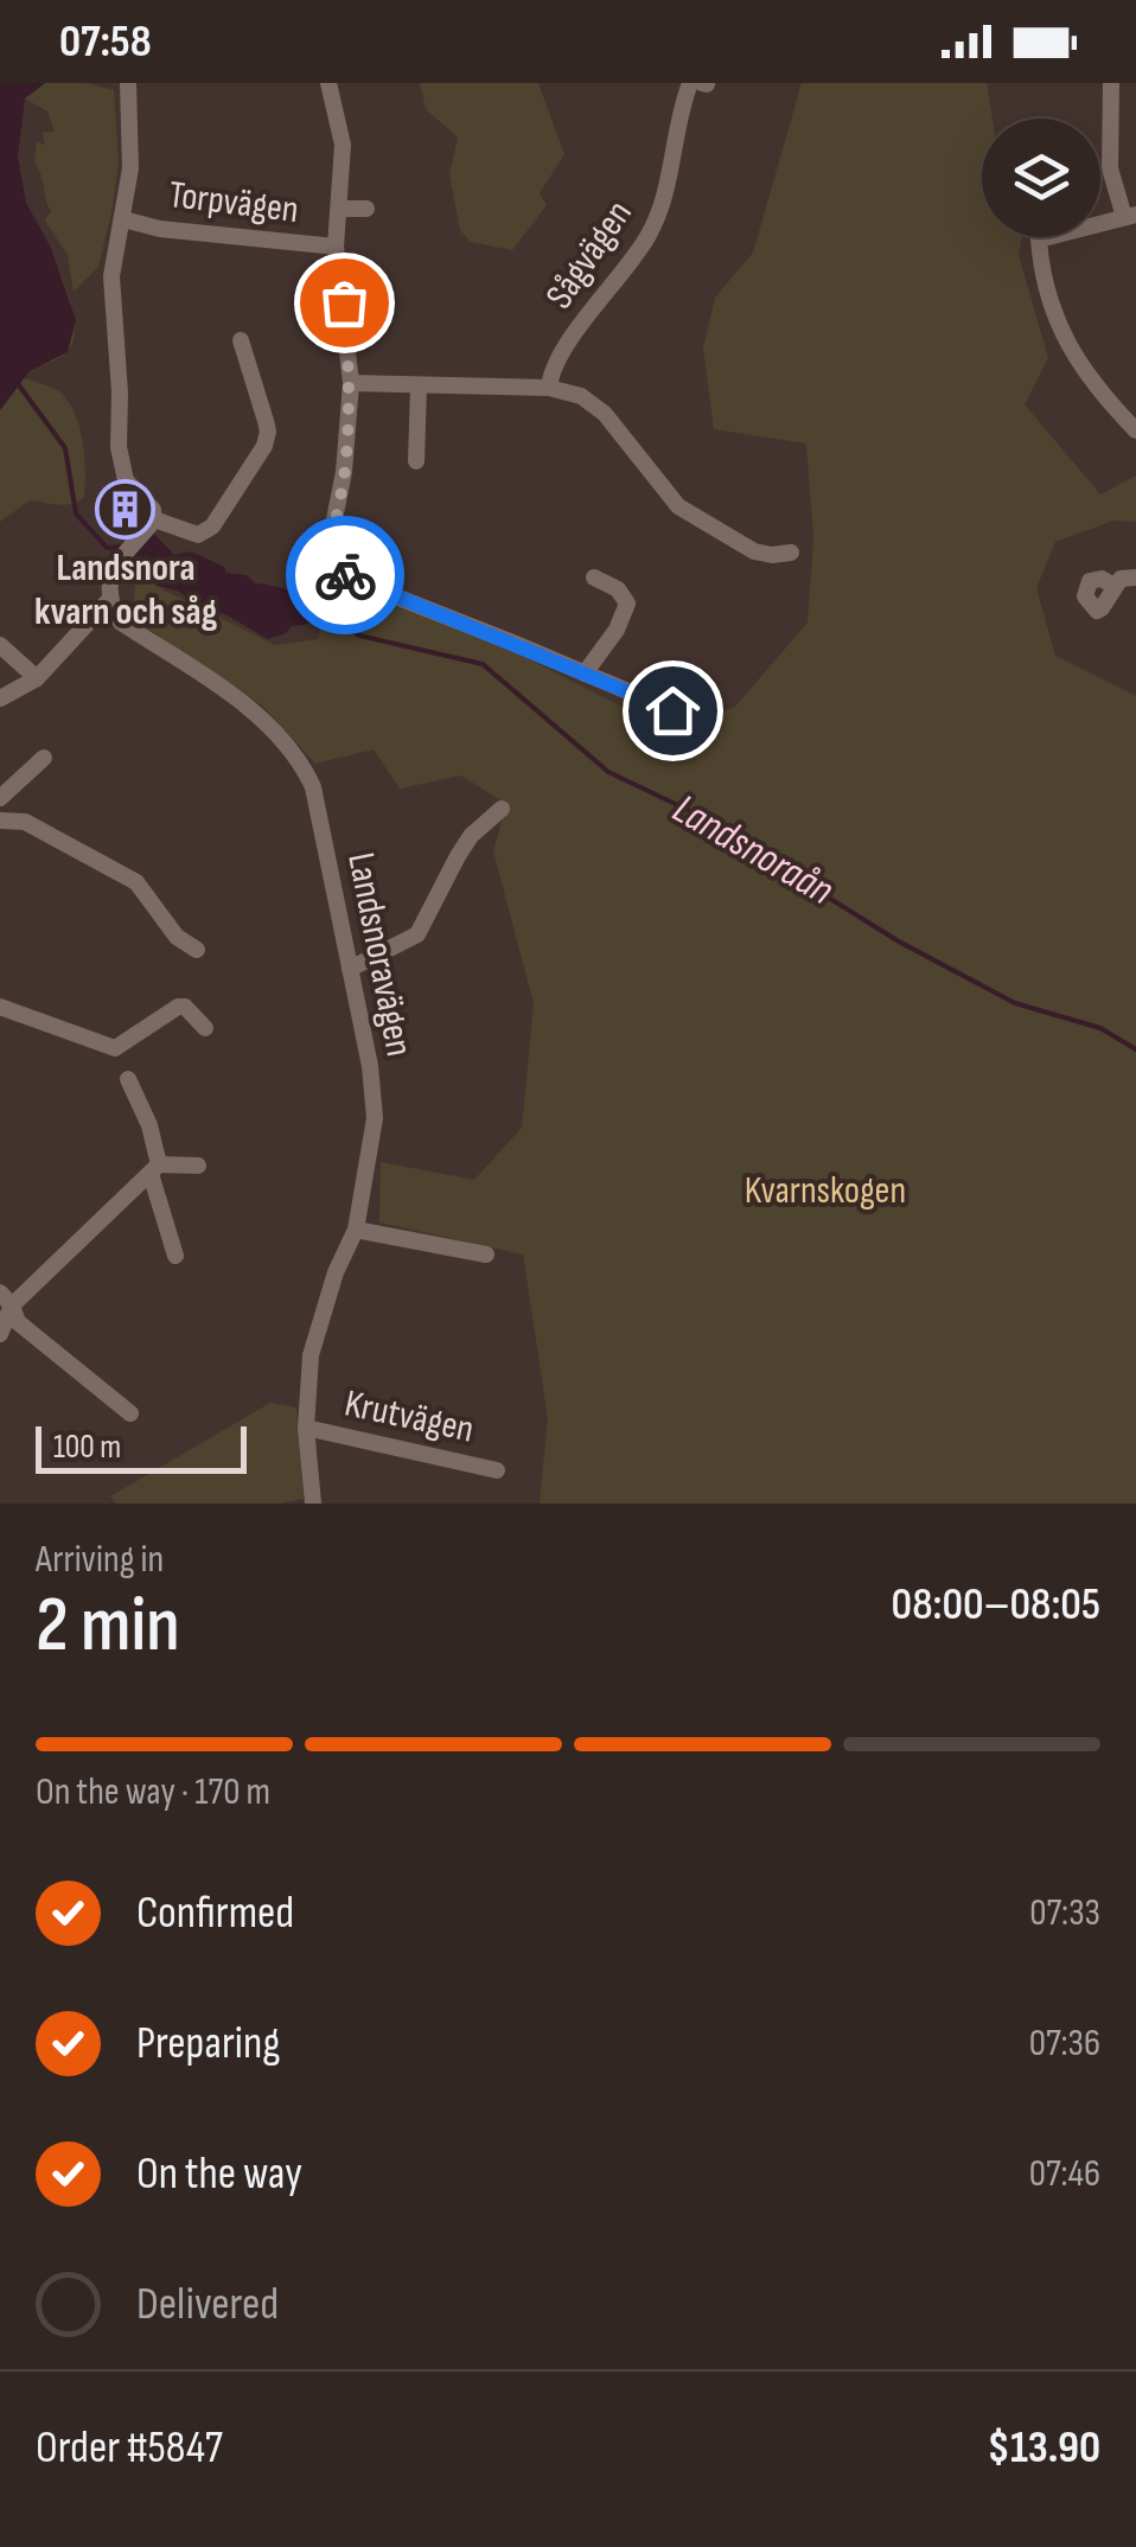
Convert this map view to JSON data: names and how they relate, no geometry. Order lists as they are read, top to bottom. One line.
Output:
{"streets":{"street":["Torpvägen","Sågvägen","Landsnoravägen","Krutvägen"]},"crossings":[["Landsnoravägen","Krutvägen"]],"water":["Landsnoraån"],"parks":["Kvarnskogen"],"places":{"building":["Landsnora kvarn och såg"]},"scale_bar":"100 m","page":{"status":"07:58","scale":"100 m","heading":["2 min","Arriving in","08:00–08:05"],"panel":["Order #5847","$13.90"],"bar":"On the way · 170 m","list":[["Confirmed","07:33"],["Preparing","07:36"],["On the way","07:46"],"Delivered"]}}
